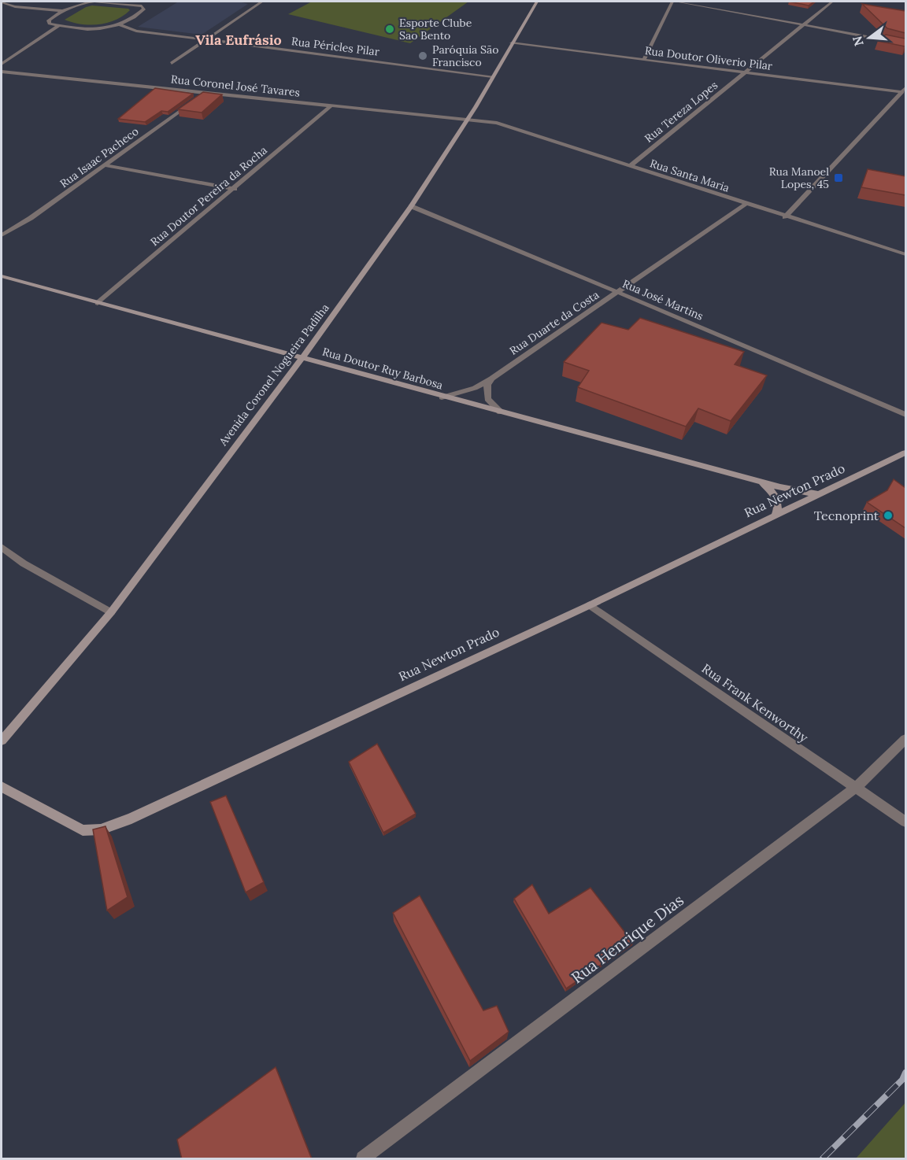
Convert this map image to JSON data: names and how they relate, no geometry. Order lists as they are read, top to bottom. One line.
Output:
{"streets":{"main road":["Rua Doutor Ruy Barbosa","Avenida Coronel Nogueira Padilha","Rua Newton Prado"],"street":["Rua Péricles Pilar","Rua Doutor Oliverio Pilar","Rua Coronel José Tavares","Rua Tereza Lopes","Rua Isaac Pacheco","Rua Santa Maria","Rua Doutor Pereira da Rocha","Rua José Martins","Rua Duarte da Costa","Rua Frank Kenworthy","Rua Henrique Dias"]},"crossings":[["Rua Péricles Pilar","Avenida Coronel Nogueira Padilha"],["Rua Doutor Oliverio Pilar","Rua Tereza Lopes"],["Rua Doutor Oliverio Pilar","Avenida Coronel Nogueira Padilha"],["Rua Coronel José Tavares","Rua Isaac Pacheco"],["Rua Coronel José Tavares","Rua Santa Maria"],["Rua Coronel José Tavares","Rua Doutor Pereira da Rocha"],["Rua Coronel José Tavares","Avenida Coronel Nogueira Padilha"],["Rua Tereza Lopes","Rua Santa Maria"],["Rua Santa Maria","Rua Duarte da Costa"],["Rua Santa Maria","Avenida Coronel Nogueira Padilha"],["Rua Doutor Pereira da Rocha","Rua Doutor Ruy Barbosa"],["Rua José Martins","Rua Duarte da Costa"],["Rua José Martins","Avenida Coronel Nogueira Padilha"],["Rua Duarte da Costa","Rua Doutor Ruy Barbosa"],["Rua Doutor Ruy Barbosa","Avenida Coronel Nogueira Padilha"],["Rua Doutor Ruy Barbosa","Rua Newton Prado"],["Rua Newton Prado","Rua Frank Kenworthy"],["Rua Frank Kenworthy","Rua Henrique Dias"]],"districts":["Vila Eufrásio"],"places":{"other":["Esporte Clube Sao Bento","Paróquia São Francisco","Tecnoprint"],"transit":["Rua Manoel Lopes, 45"]},"north":"left"}
